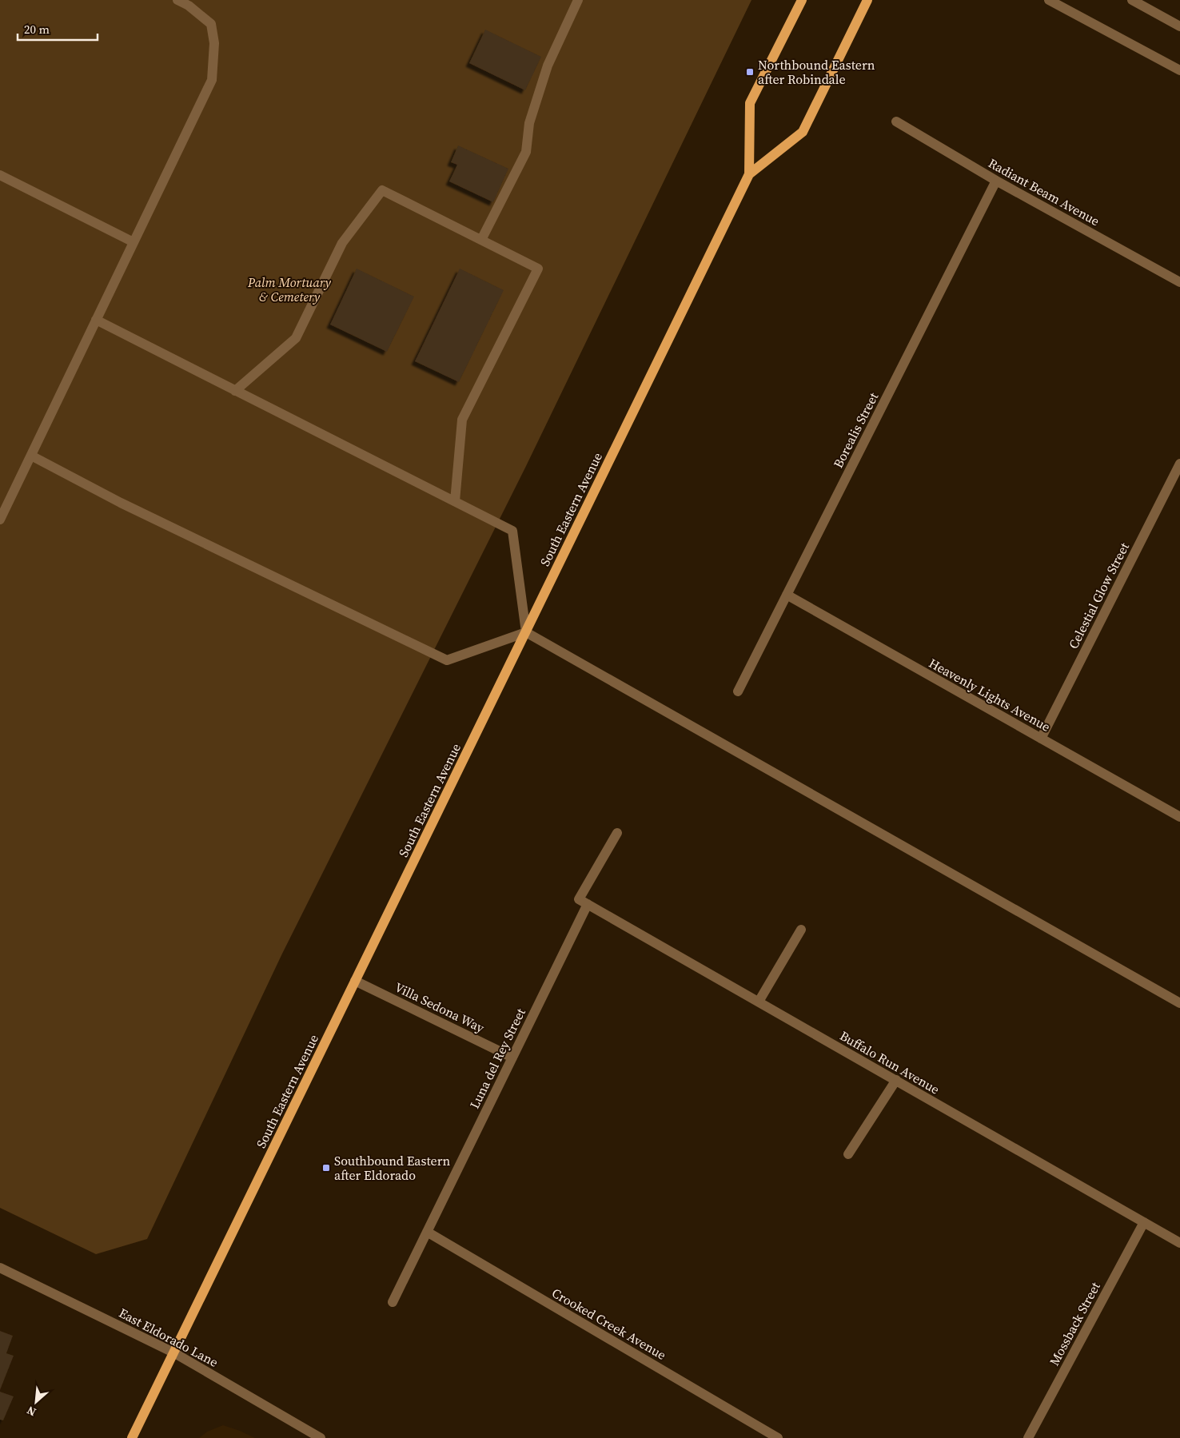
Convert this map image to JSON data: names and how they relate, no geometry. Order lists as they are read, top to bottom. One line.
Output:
{"streets":{"main road":["South Eastern Avenue"],"street":["Radiant Beam Avenue","Borealis Street","Celestial Glow Street","Heavenly Lights Avenue","Villa Sedona Way","Luna del Rey Street","Buffalo Run Avenue","Crooked Creek Avenue","Mossback Street","East Eldorado Lane"]},"crossings":[["Radiant Beam Avenue","Borealis Street"],["Borealis Street","Heavenly Lights Avenue"],["South Eastern Avenue","Villa Sedona Way"],["South Eastern Avenue","East Eldorado Lane"],["Celestial Glow Street","Heavenly Lights Avenue"],["Villa Sedona Way","Luna del Rey Street"],["Luna del Rey Street","Buffalo Run Avenue"],["Luna del Rey Street","Crooked Creek Avenue"],["Buffalo Run Avenue","Mossback Street"]],"parks":["Palm Mortuary & Cemetery"],"places":{"transit":["Northbound Eastern after Robindale","Southbound Eastern after Eldorado"]},"scale_bar":"20 m","north":"bottom left"}
